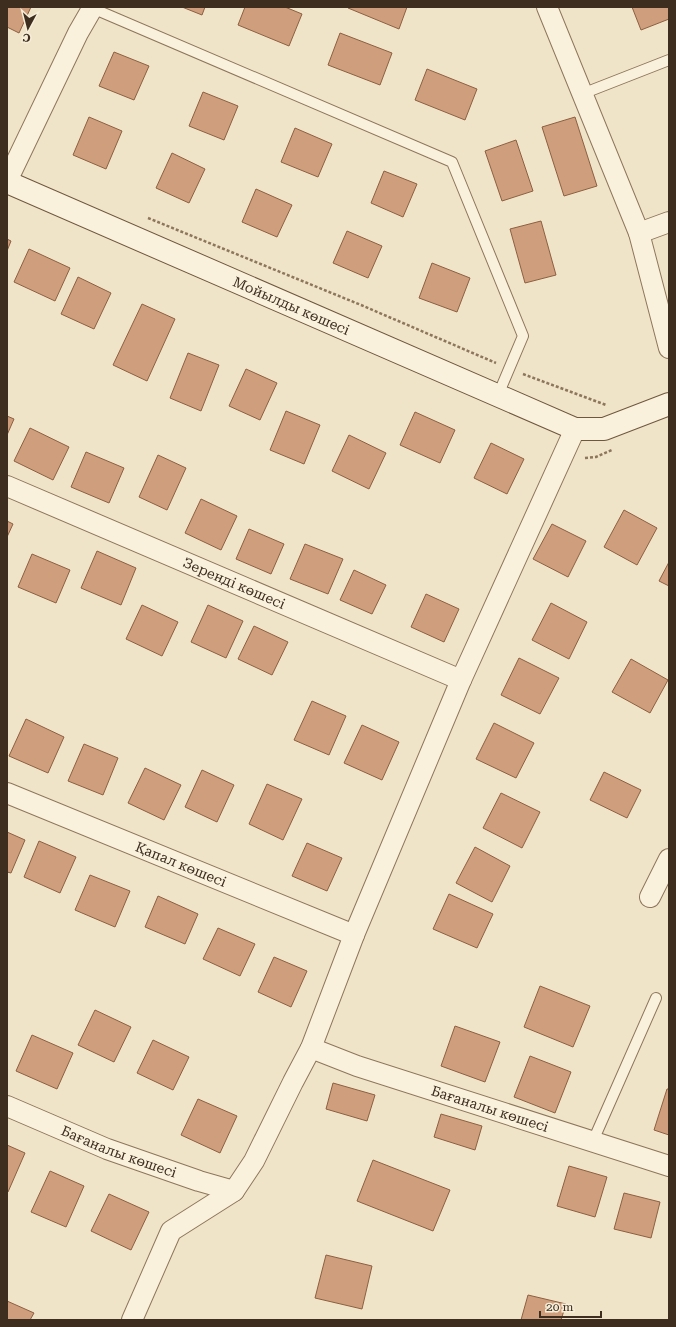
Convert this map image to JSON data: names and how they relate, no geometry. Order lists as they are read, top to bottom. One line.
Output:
{"streets":{"street":["Мойылды көшесі","Зеренді көшесі","Қапал көшесі","Бағаналы көшесі"]},"scale_bar":"20 m","north":"bottom"}
